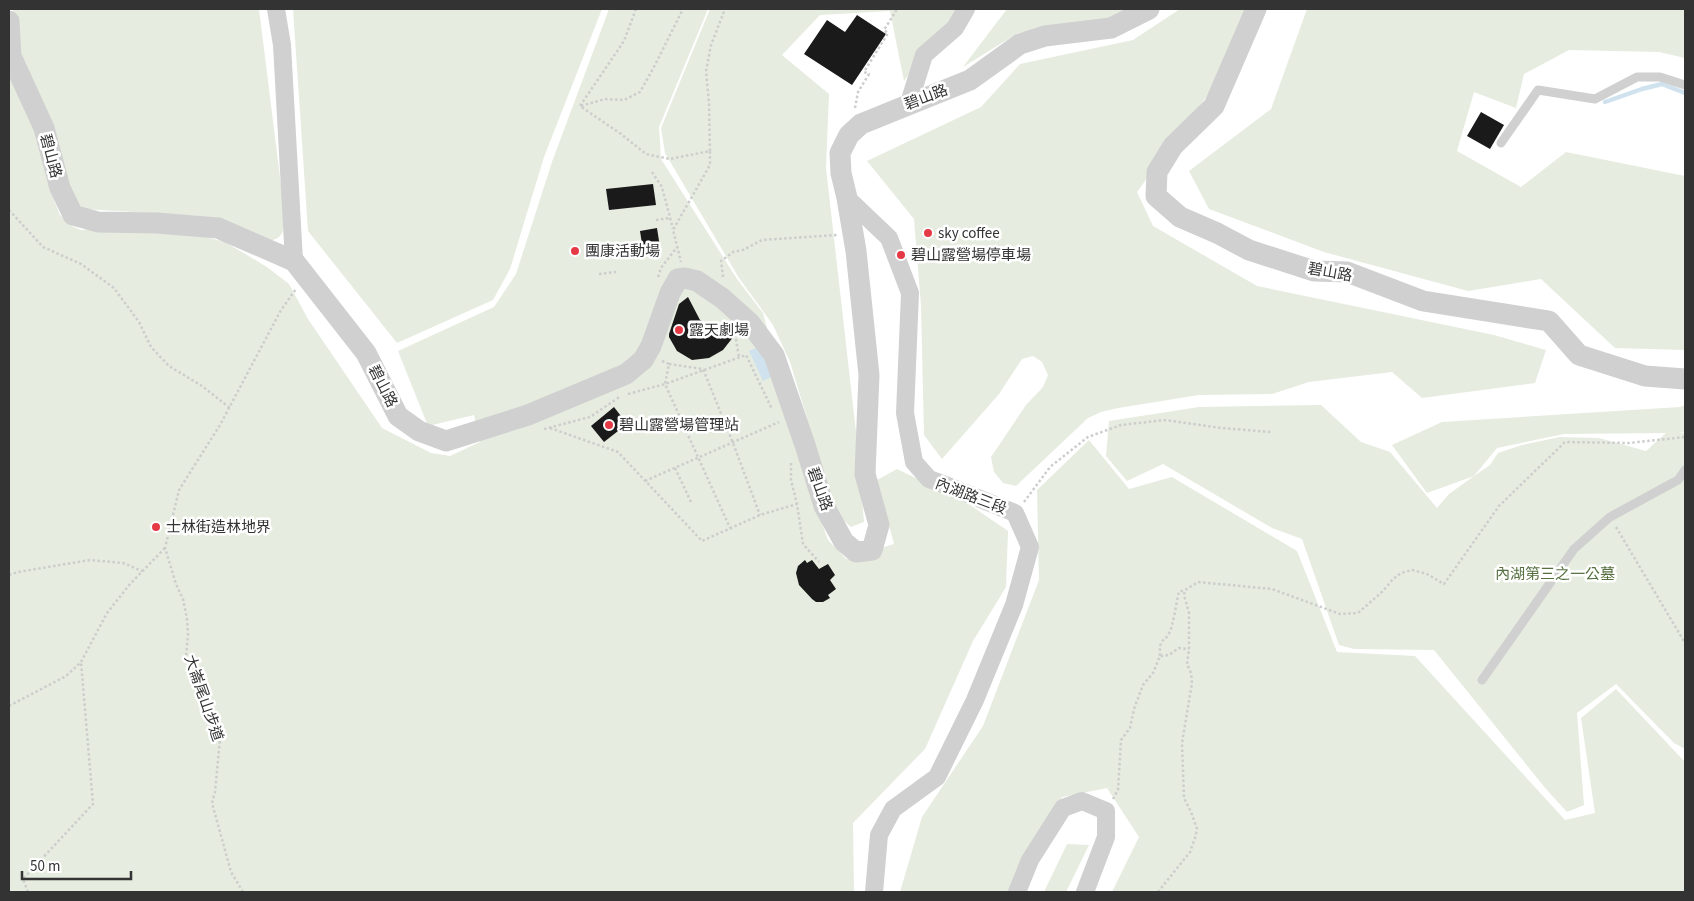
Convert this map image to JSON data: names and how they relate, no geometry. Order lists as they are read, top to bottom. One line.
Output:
{"streets":{"street":["碧山路","內湖路三段"],"path":["大崙尾山步道"]},"crossings":[["碧山路","內湖路三段"]],"parks":["內湖第三之一公墓"],"places":["sky coffee","團康活動場","碧山露營場停車場","露天劇場","碧山露營場管理站","士林街造林地界"],"scale_bar":"50 m"}
